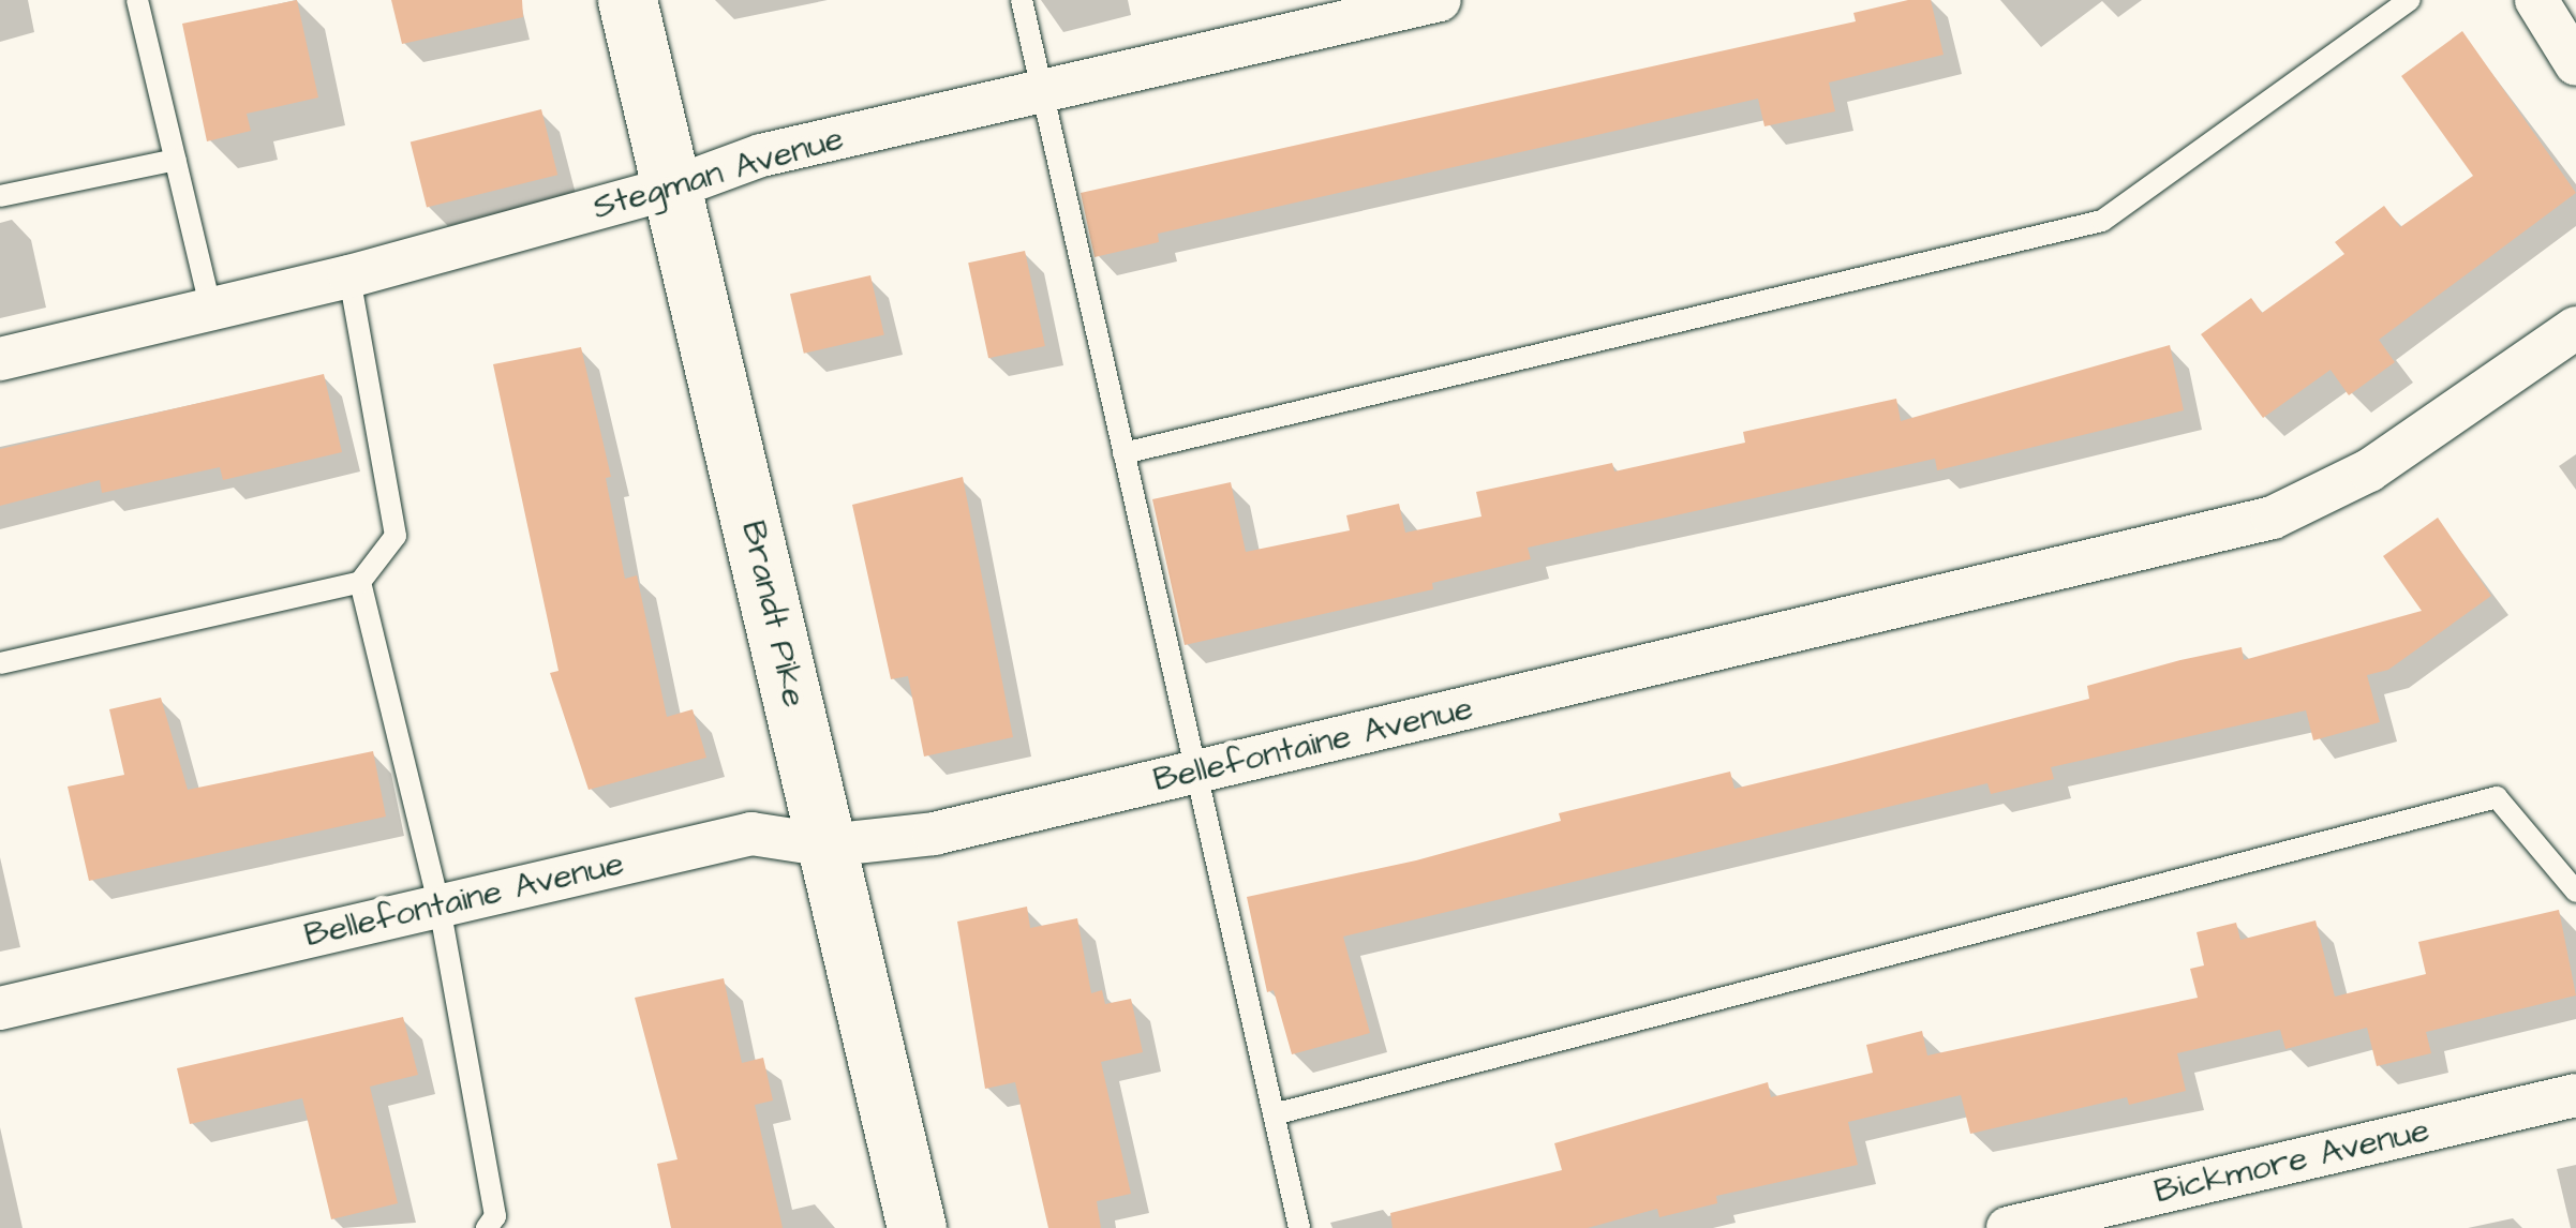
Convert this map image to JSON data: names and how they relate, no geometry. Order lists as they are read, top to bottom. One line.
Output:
{"streets":{"main road":["Brandt Pike"],"street":["Stegman Avenue","Bellefontaine Avenue","Bickmore Avenue"]},"crossings":[["Stegman Avenue","Brandt Pike"],["Brandt Pike","Bellefontaine Avenue"]]}
